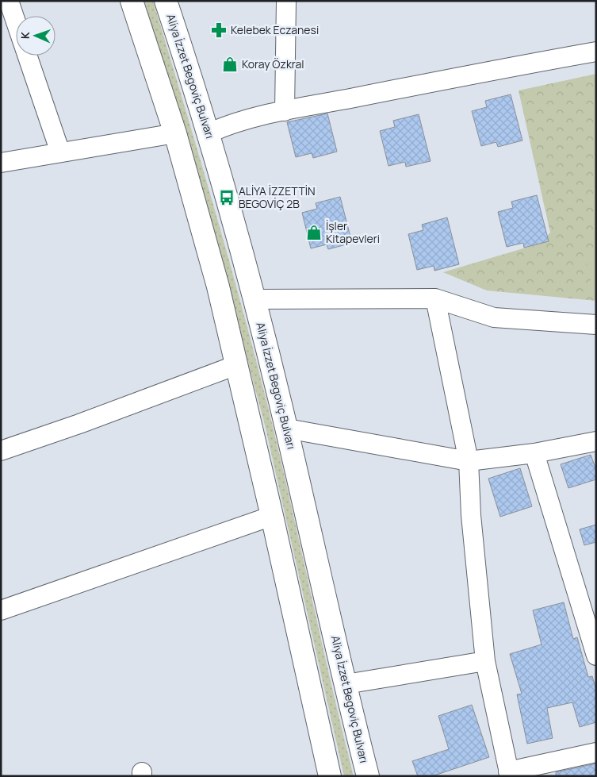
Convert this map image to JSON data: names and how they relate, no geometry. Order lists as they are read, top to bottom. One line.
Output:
{"streets":{"main road":["Aliya İzzet Begoviç Bulvarı"]},"places":{"pharmacy":["Kelebek Eczanesi"],"shop":["Koray Özkral","İşler Kitapevleri"],"bus stop":["ALİYA İZZETTİN BEGOVİÇ 2B"]},"north":"left"}
